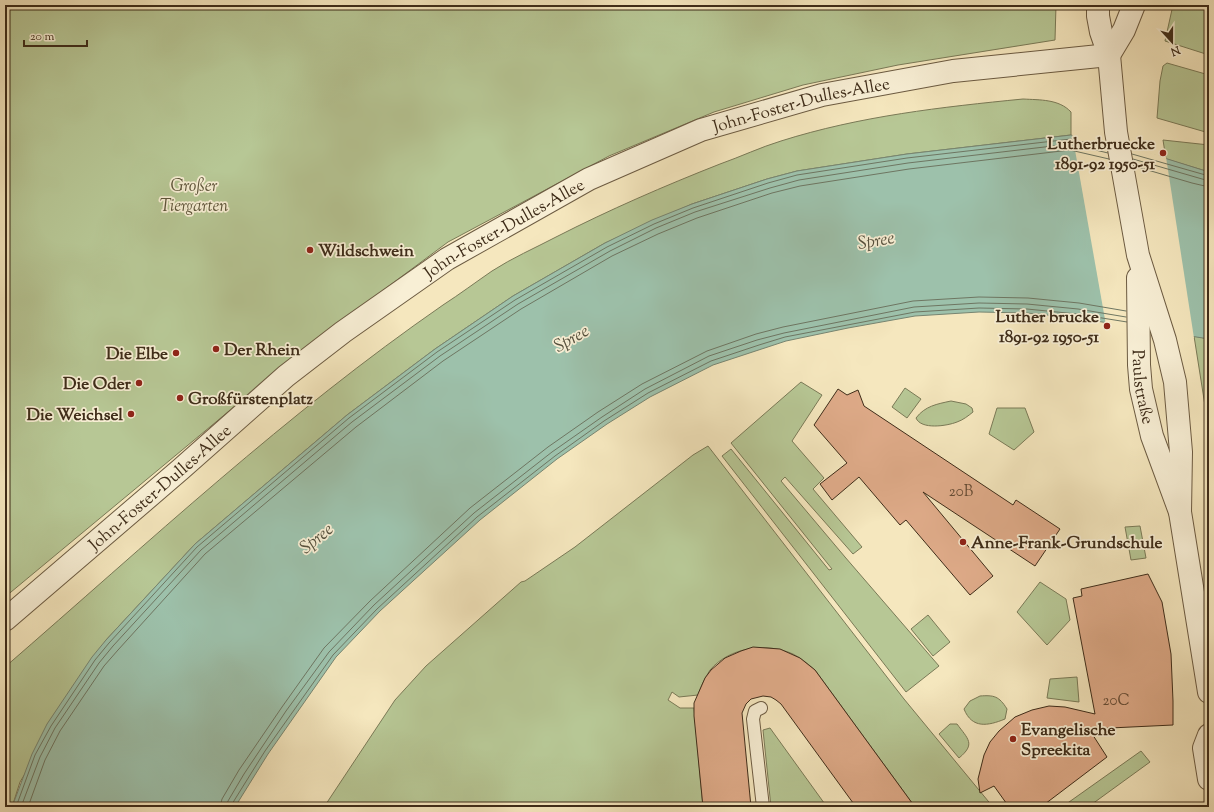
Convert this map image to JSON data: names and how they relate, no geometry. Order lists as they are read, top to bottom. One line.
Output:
{"streets":{"street":["John-Foster-Dulles-Allee","Paulstraße"]},"crossings":[["John-Foster-Dulles-Allee","Paulstraße"]],"water":["Spree"],"parks":["Großer Tiergarten"],"places":["Lutherbruecke 1891-92 1950-51","Wildschwein","Luther brucke 1891-92 1950-51","Der Rhein","Die Elbe","Die Oder","Großfürstenplatz","Die Weichsel","Anne-Frank-Grundschule","Evangelische Spreekita"],"house_numbers":["20B","20C"],"scale_bar":"20 m","north":"bottom"}
